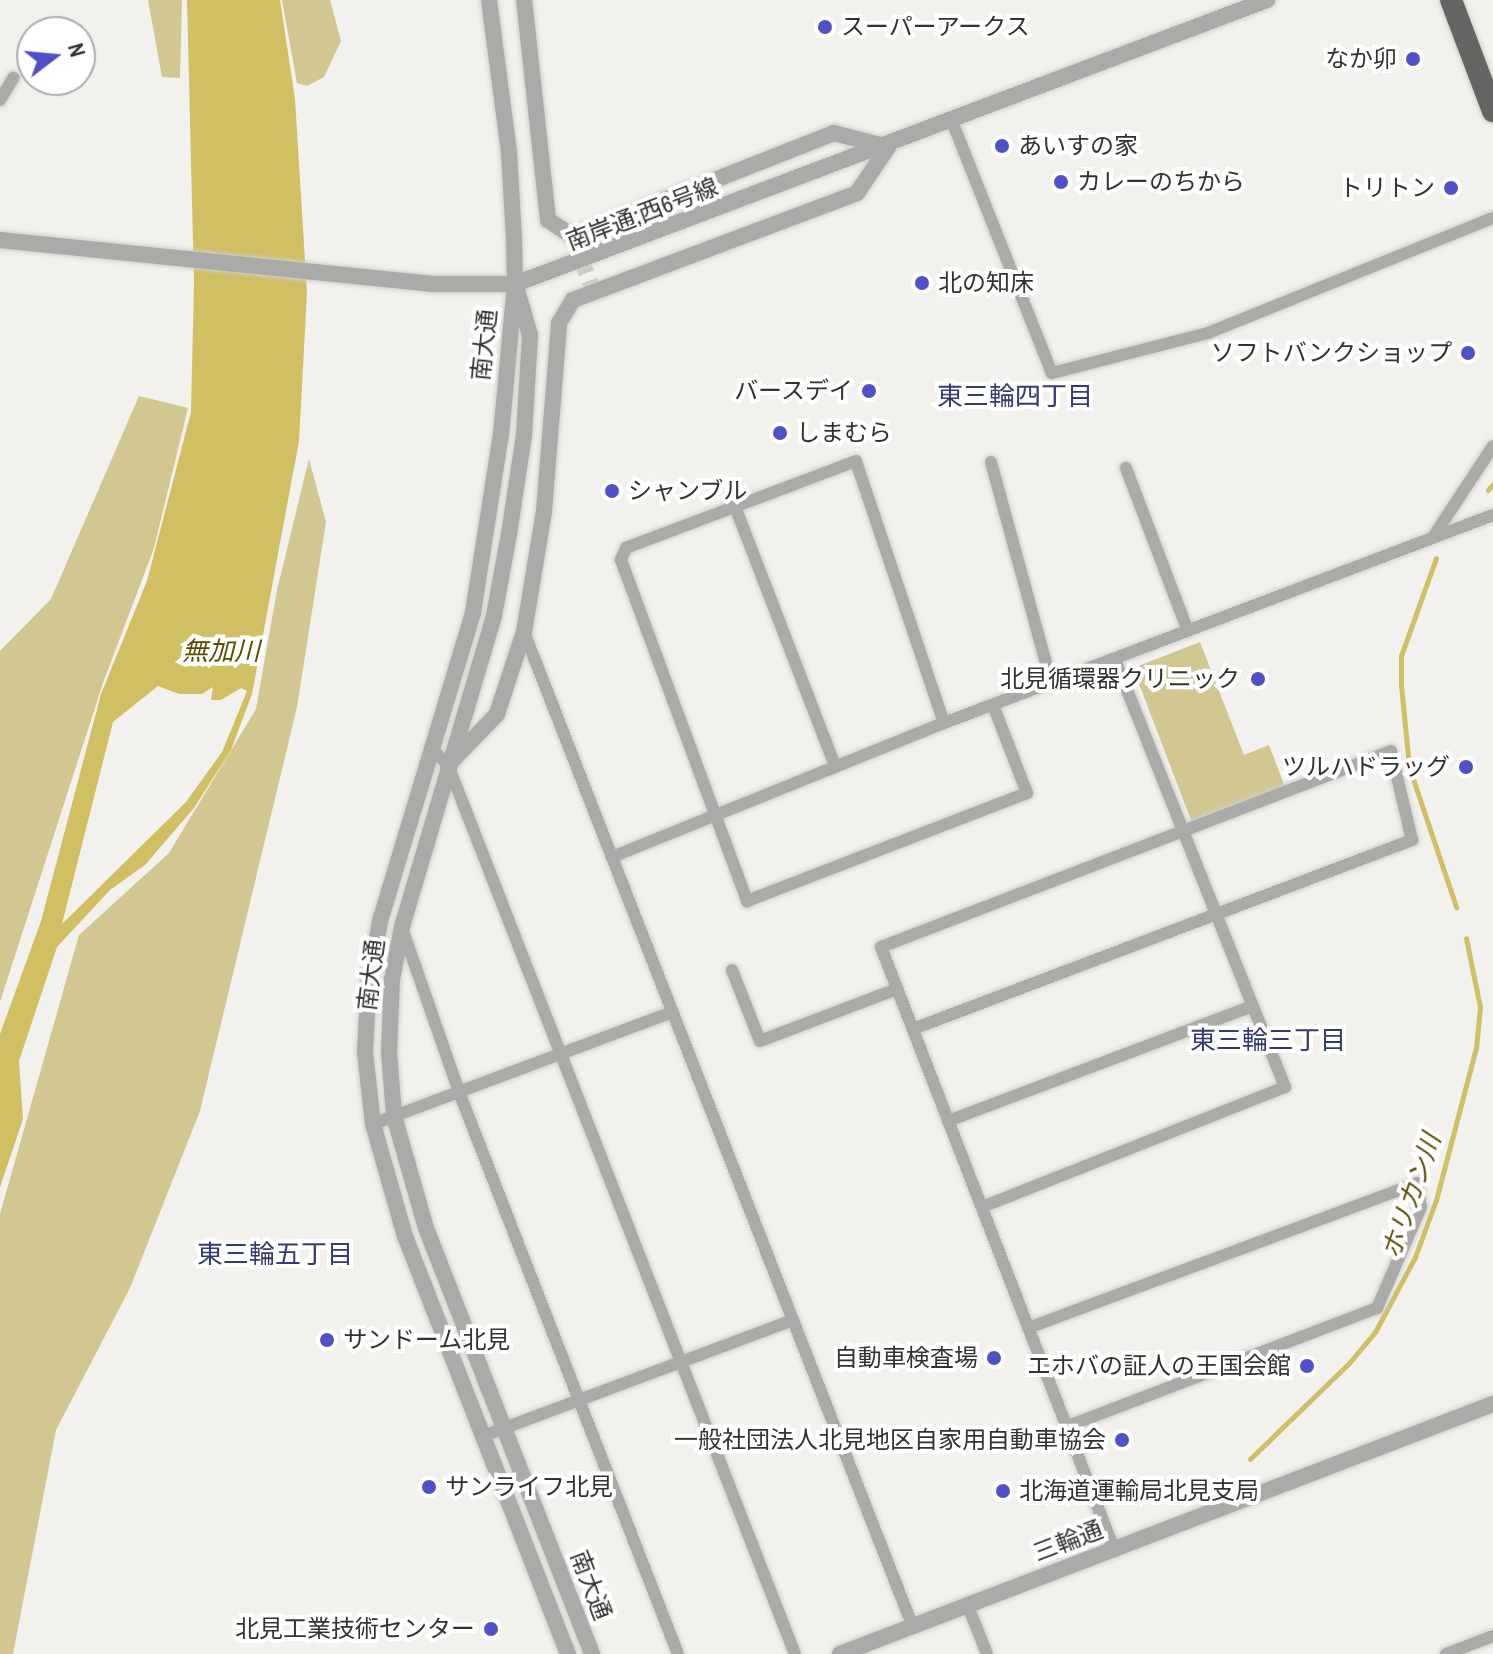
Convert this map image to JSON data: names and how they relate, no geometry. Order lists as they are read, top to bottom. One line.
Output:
{"streets":{"street":["南岸通;西6号線","南大通","三輪通"]},"crossings":[["南岸通;西6号線","南大通"]],"districts":["東三輪四丁目","東三輪三丁目","東三輪五丁目"],"water":["無加川","ホリカン川"],"places":["スーパーアークス","なか卯","あいすの家","カレーのちから","トリトン","北の知床","ソフトバンクショップ","バースデイ","しまむら","シャンブル","北見循環器クリニック","ツルハドラッグ","サンドーム北見","自動車検査場","エホバの証人の王国会館","一般社団法人北見地区自家用自動車協会","サンライフ北見","北海道運輸局北見支局","北見工業技術センター"],"north":"right"}
